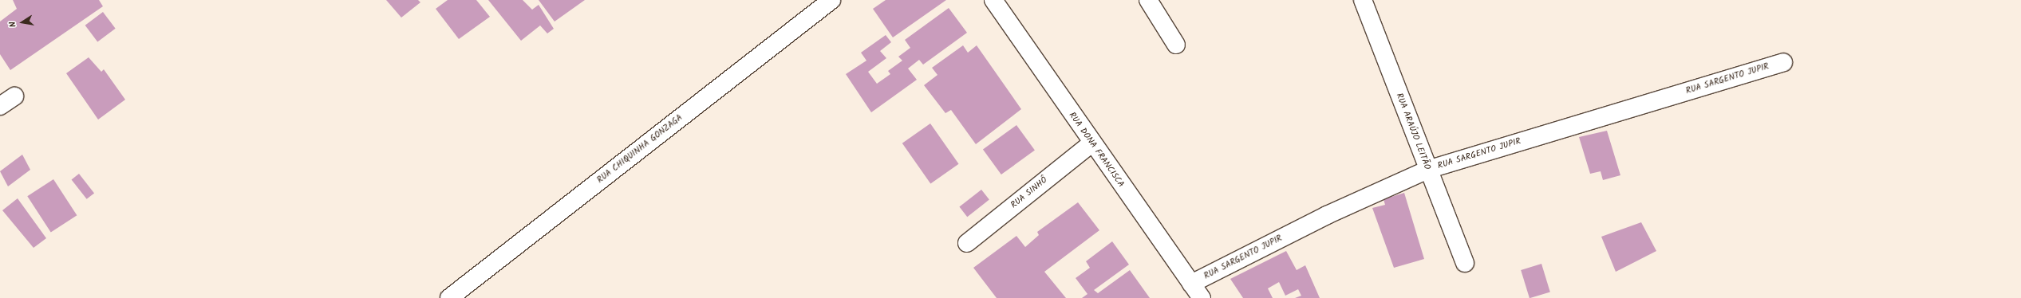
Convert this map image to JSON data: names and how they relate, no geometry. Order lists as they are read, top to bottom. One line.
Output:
{"streets":{"street":["RUA SARGENTO JUPIR","RUA ARAÚJO LEITÃO","RUA CHIQUINHA GONZAGA","RUA DONA FRANCISCA","RUA SINHÔ"]},"crossings":[["RUA SARGENTO JUPIR","RUA ARAÚJO LEITÃO"],["RUA SARGENTO JUPIR","RUA DONA FRANCISCA"],["RUA DONA FRANCISCA","RUA SINHÔ"]],"north":"left"}
